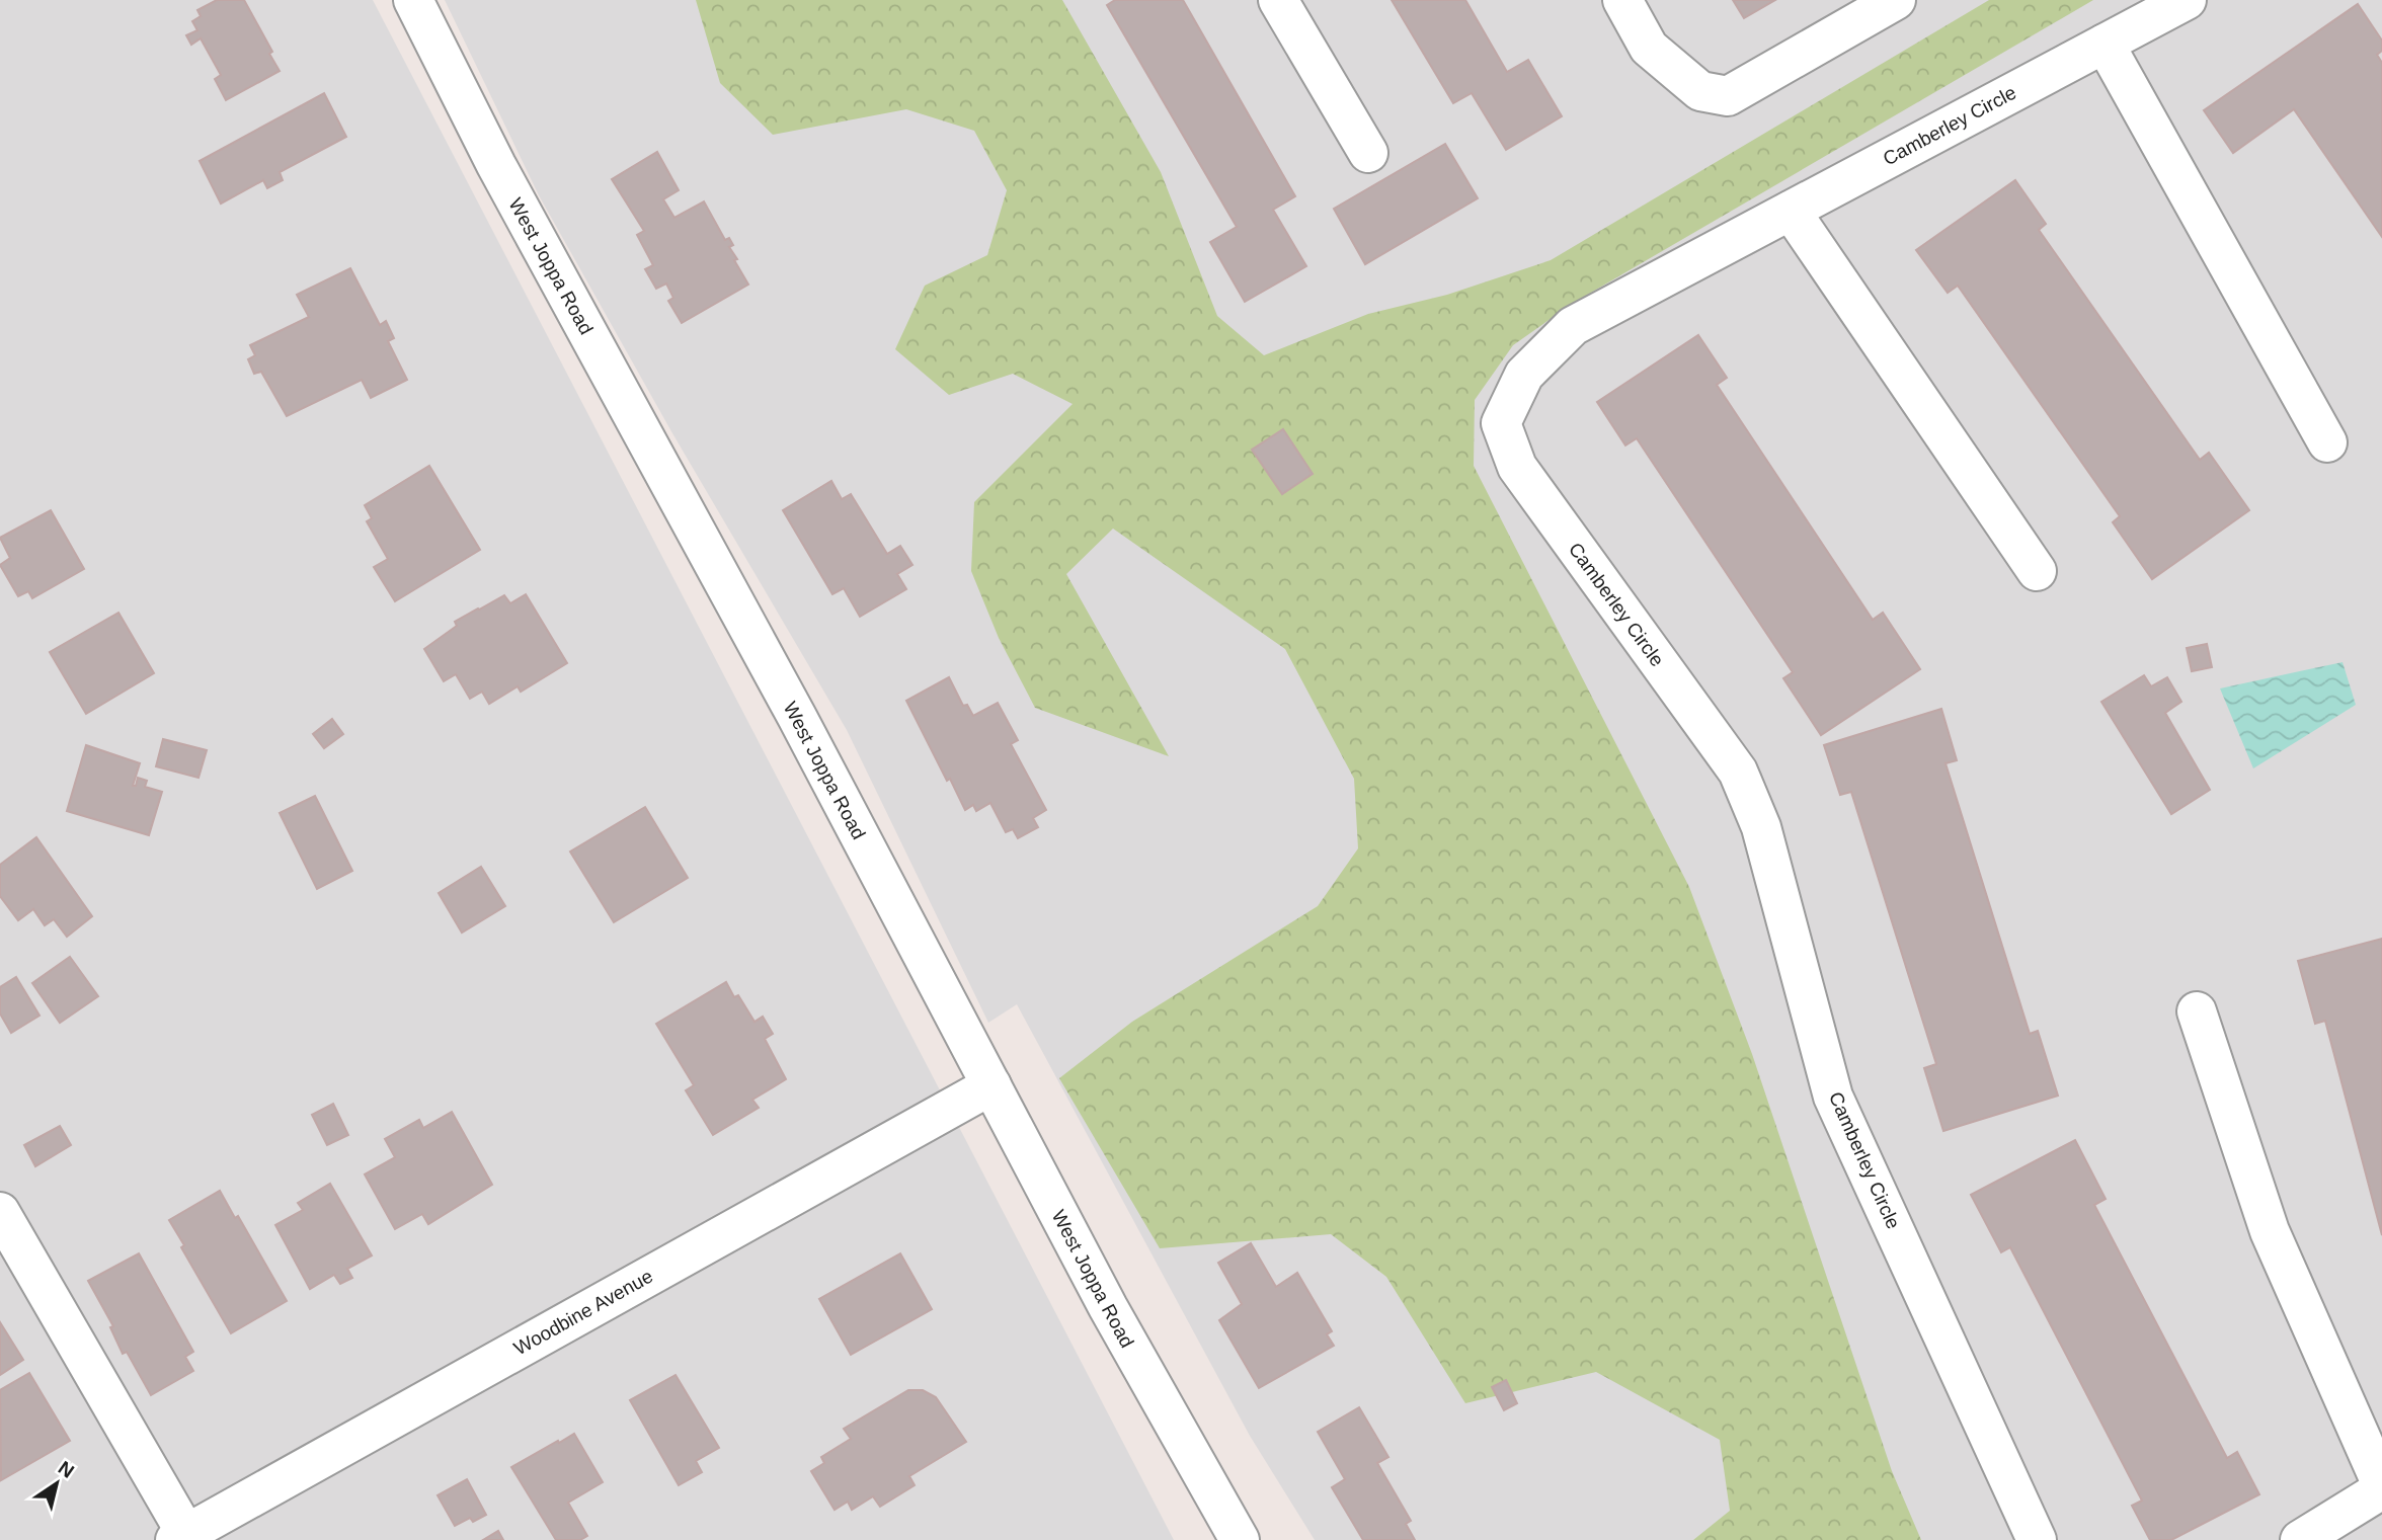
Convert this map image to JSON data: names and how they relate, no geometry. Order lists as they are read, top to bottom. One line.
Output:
{"streets":{"street":["Camberley Circle","West Joppa Road","Woodbine Avenue"]},"crossings":[["West Joppa Road","Woodbine Avenue"]],"north":"top right"}
